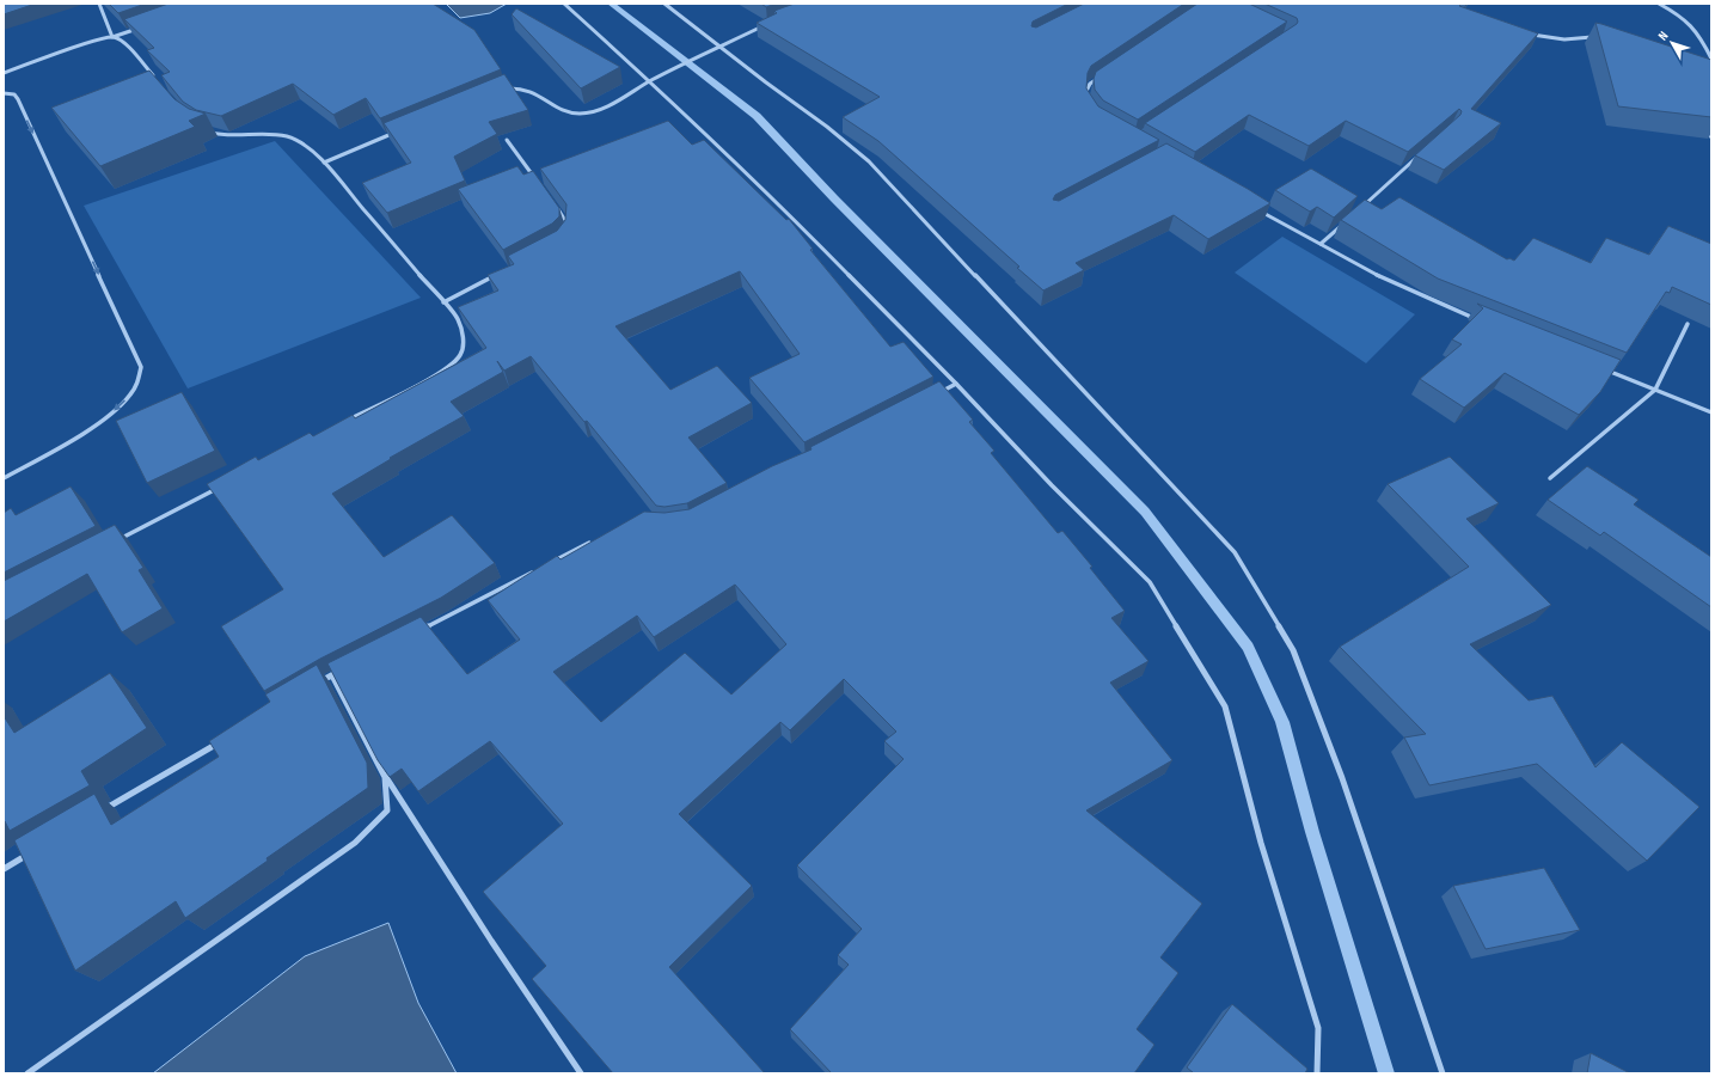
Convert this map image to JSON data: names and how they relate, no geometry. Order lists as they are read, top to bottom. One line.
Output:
{"north":"top left"}
